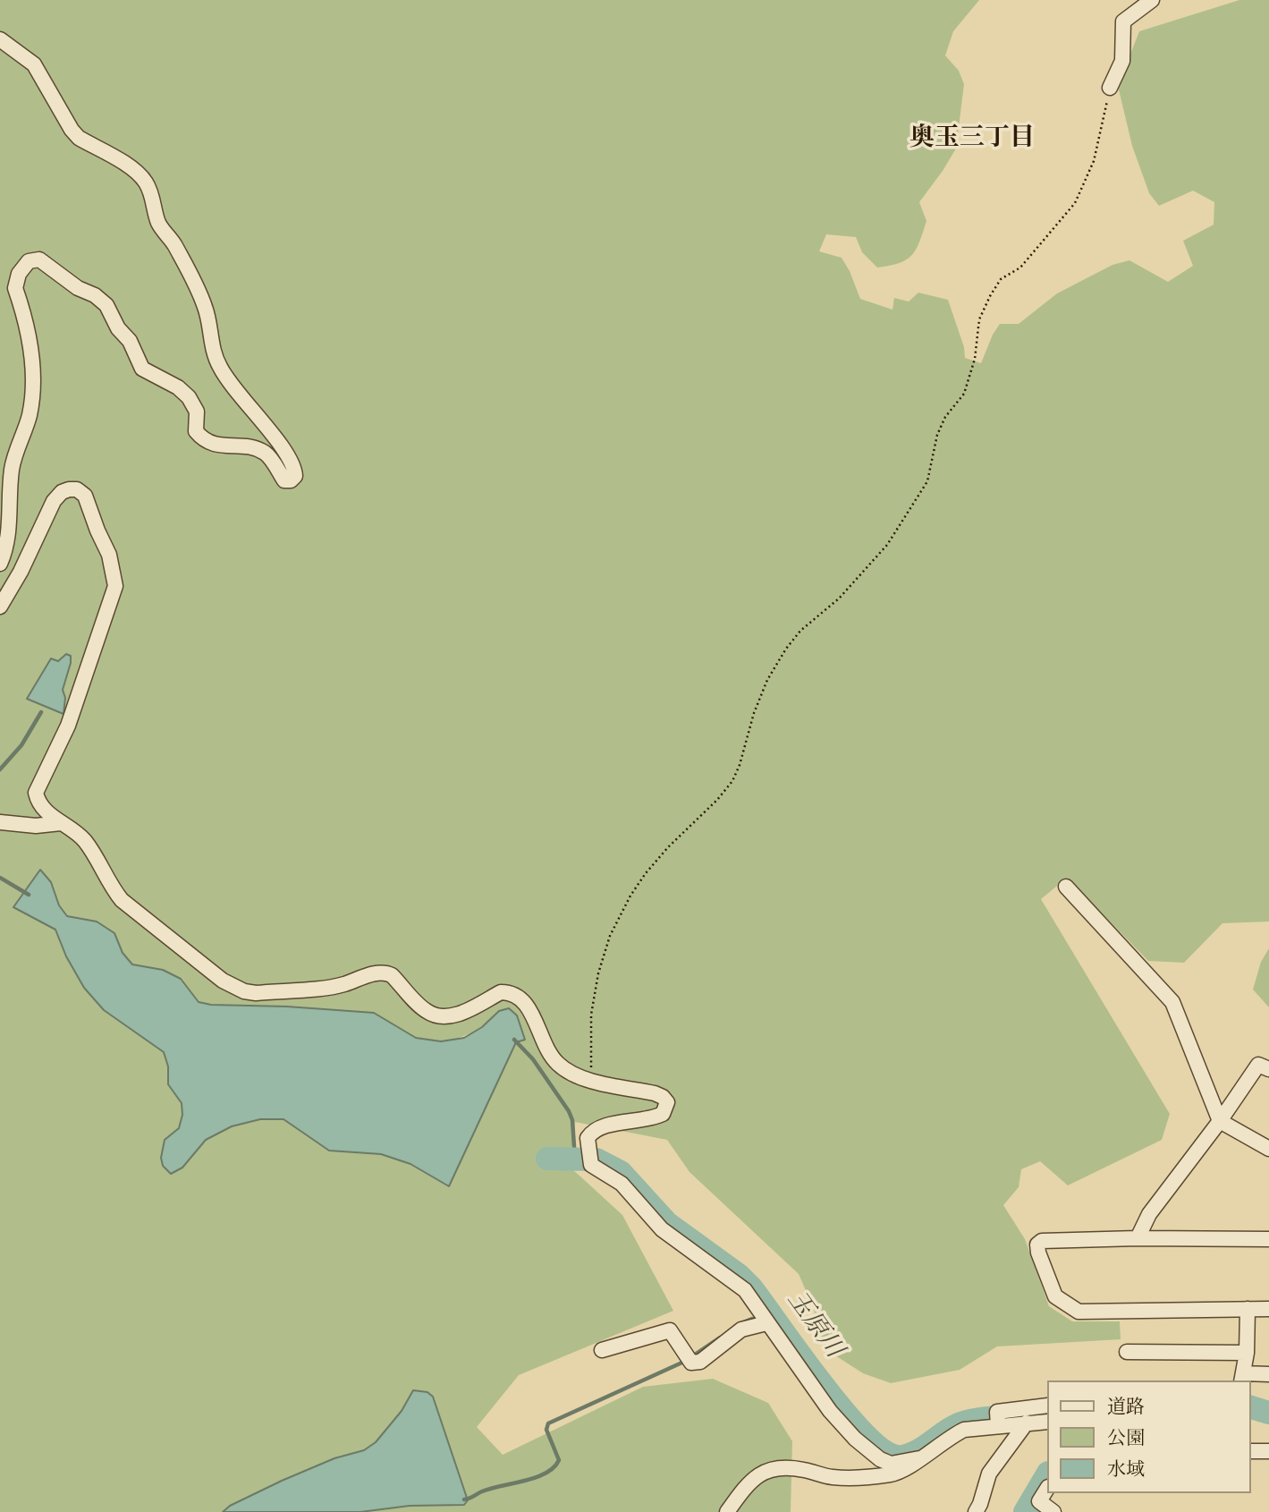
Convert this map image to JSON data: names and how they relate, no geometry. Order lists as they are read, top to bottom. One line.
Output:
{"districts":["奥玉三丁目"],"water":["玉原川"],"legend":["道路","公園","水域"]}
